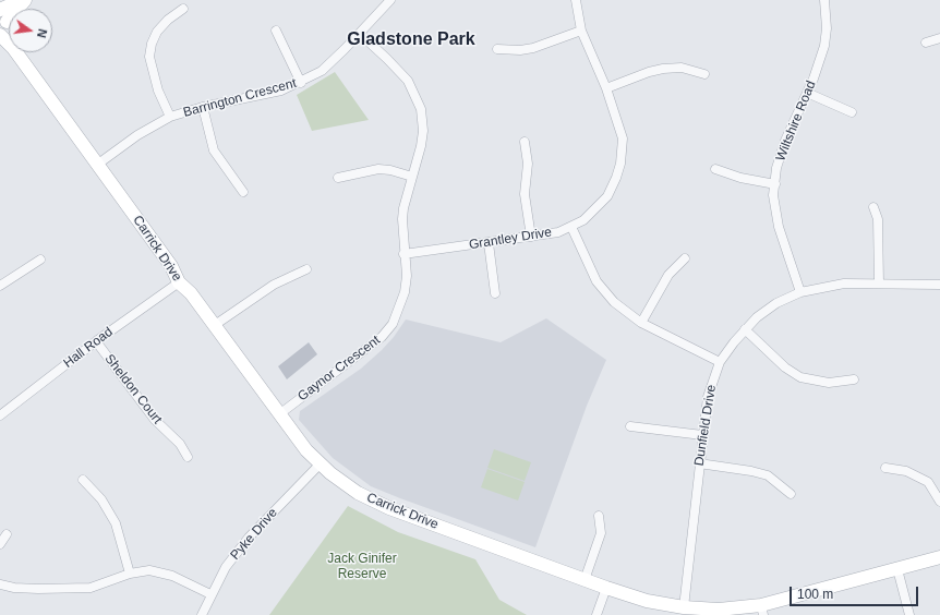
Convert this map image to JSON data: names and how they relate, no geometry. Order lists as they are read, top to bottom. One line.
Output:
{"streets":{"street":["Barrington Crescent","Wiltshire Road","Grantley Drive","Carrick Drive","Hall Road","Gaynor Crescent","Sheldon Court","Dunfield Drive","Pyke Drive"]},"crossings":[["Barrington Crescent","Carrick Drive"],["Barrington Crescent","Gaynor Crescent"],["Wiltshire Road","Dunfield Drive"],["Grantley Drive","Gaynor Crescent"],["Carrick Drive","Hall Road"],["Carrick Drive","Gaynor Crescent"],["Carrick Drive","Dunfield Drive"],["Carrick Drive","Pyke Drive"],["Hall Road","Sheldon Court"]],"districts":["Gladstone Park"],"parks":["Jack Ginifer Reserve"],"scale_bar":"100 m","north":"right"}
